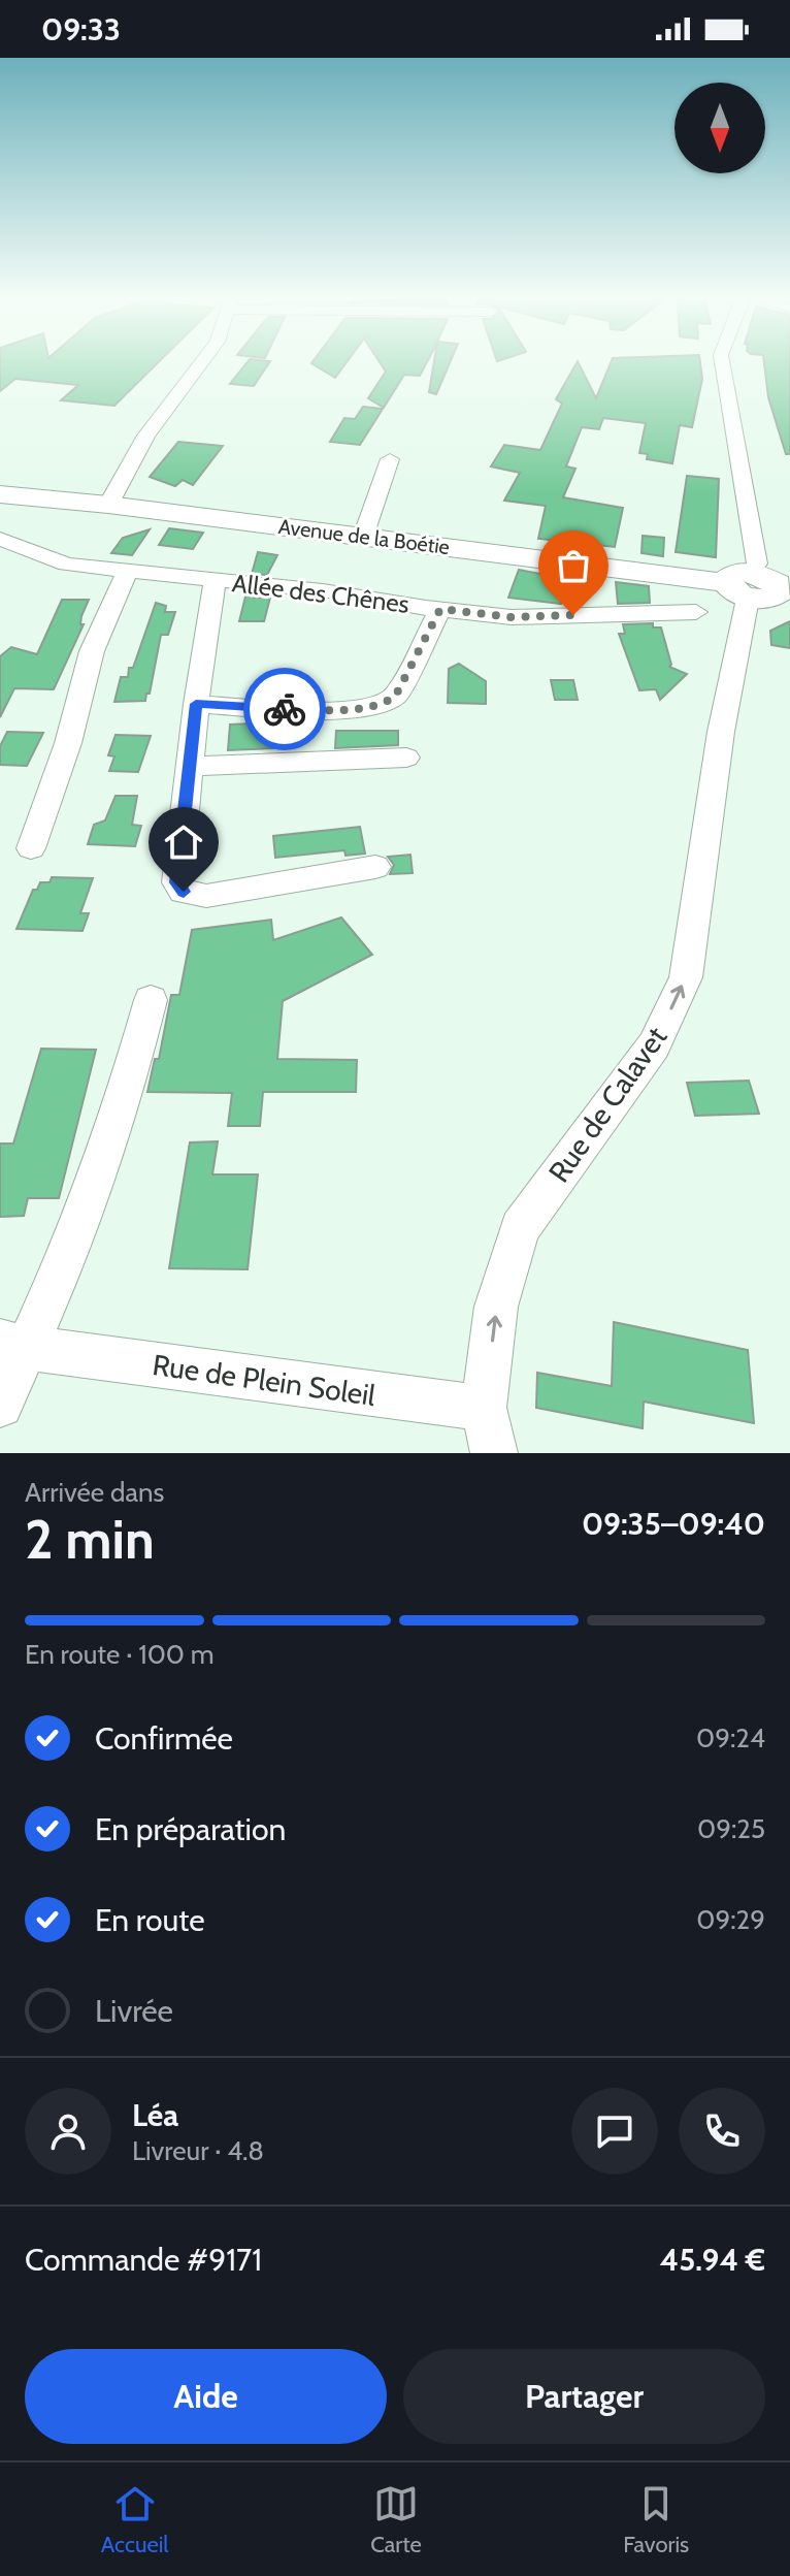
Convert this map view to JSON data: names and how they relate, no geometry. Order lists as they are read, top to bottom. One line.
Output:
{"streets":{"main road":["Avenue de la Boétie"],"street":["Allée des Chênes","Rue de Calavet","Rue de Plein Soleil"]},"crossings":[["Avenue de la Boétie","Rue de Calavet"],["Rue de Calavet","Rue de Plein Soleil"]],"one_way":["Rue de Calavet"],"north":"bottom","page":{"status":"09:33","heading":["2 min","Arrivée dans","09:35–09:40"],"panel":["Léa","Livreur · 4.8","Commande #9171","45.94 €"],"bar":"En route · 100 m","list":[["Confirmée","09:24"],["En préparation","09:25"],["En route","09:29"],"Livrée"],"buttons":["Aide","Partager"],"tabs":["Accueil","Carte","Favoris"]}}
